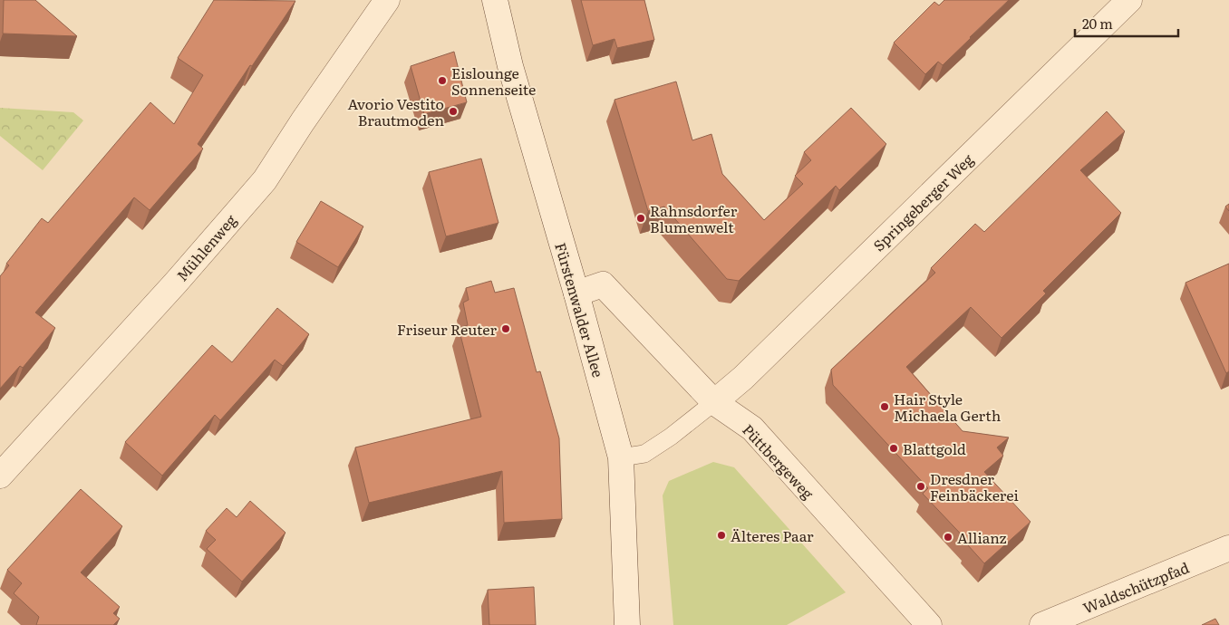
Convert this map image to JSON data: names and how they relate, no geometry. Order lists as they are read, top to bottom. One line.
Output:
{"streets":{"street":["Springeberger Weg","Mühlenweg","Fürstenwalder Allee","Püttbergeweg","Waldschützpfad"]},"crossings":[["Springeberger Weg","Püttbergeweg"],["Fürstenwalder Allee","Püttbergeweg"]],"places":["Eislounge Sonnenseite","Avorio Vestito Brautmoden","Rahnsdorfer Blumenwelt","Friseur Reuter","Hair Style Michaela Gerth","Blattgold","Dresdner Feinbäckerei","Älteres Paar","Allianz"],"scale_bar":"20 m"}
